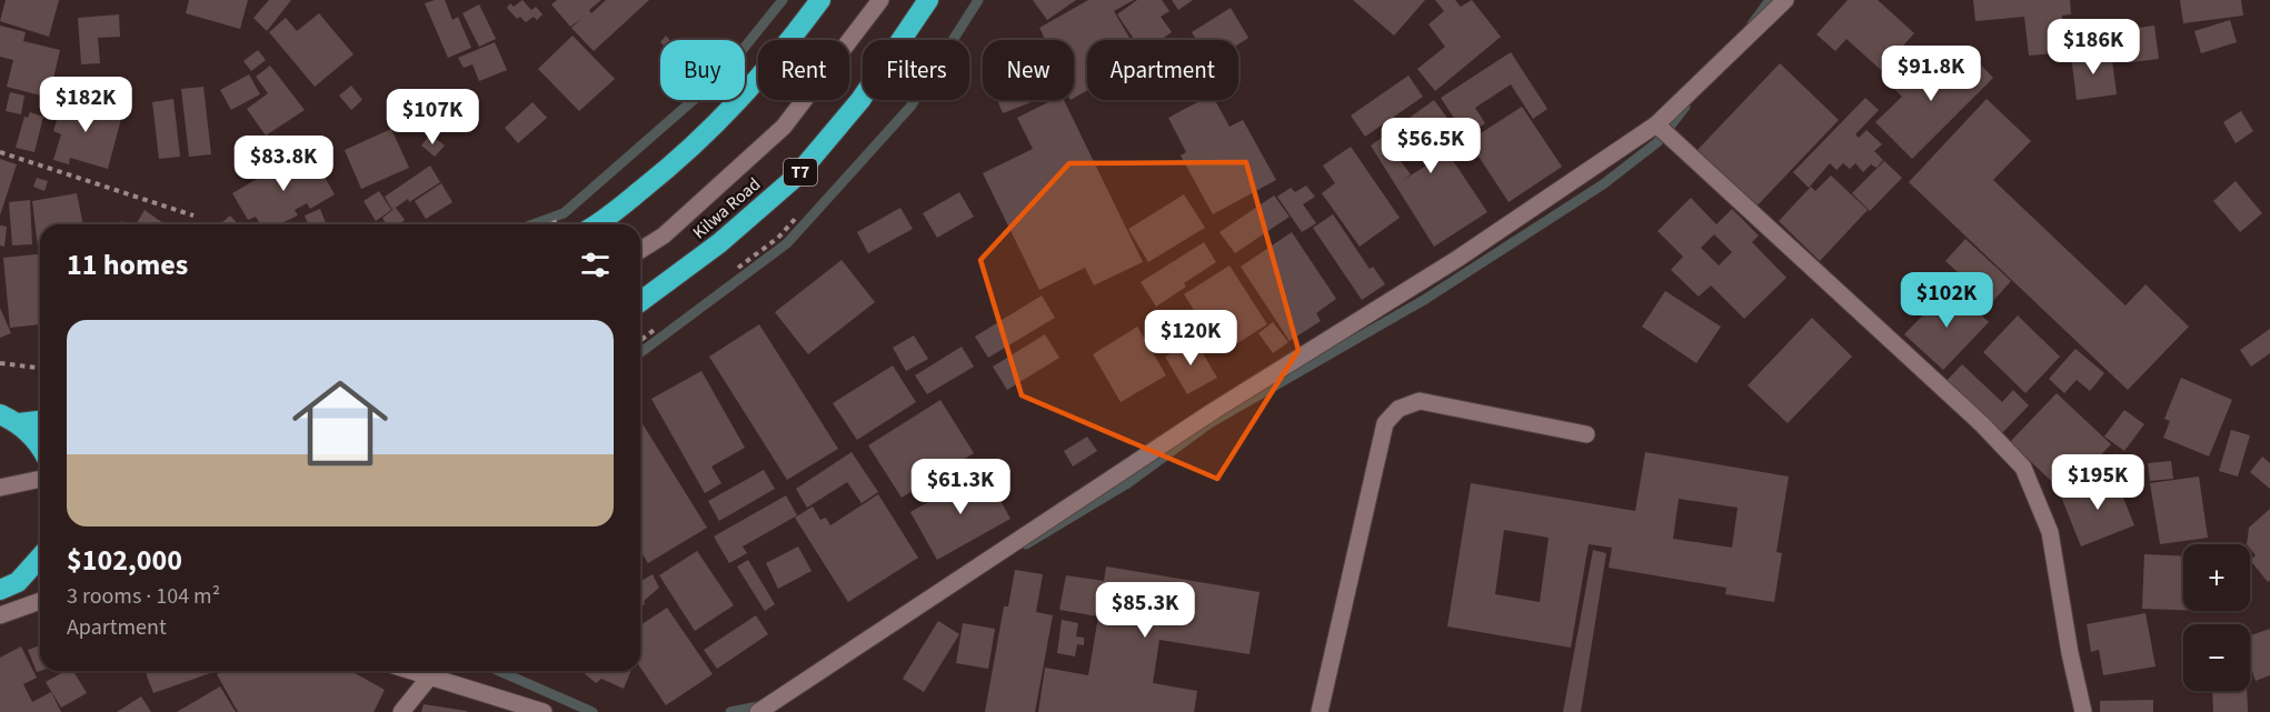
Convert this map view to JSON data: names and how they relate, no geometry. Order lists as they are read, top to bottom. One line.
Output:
{"streets":{"highway":["T7","Kilwa Road"]},"page":{"price":["$186K","$91.8K","$182K","$107K","$56.5K","$83.8K","$102K","$120K","$195K","$61.3K","$85.3K"],"chip":["Buy","Rent","Filters","New","Apartment"],"heading":"11 homes","list":[{"name":"$102,000","note":"3 rooms · 104 m² · Apartment"}],"map_buttons":["+","−"]}}
